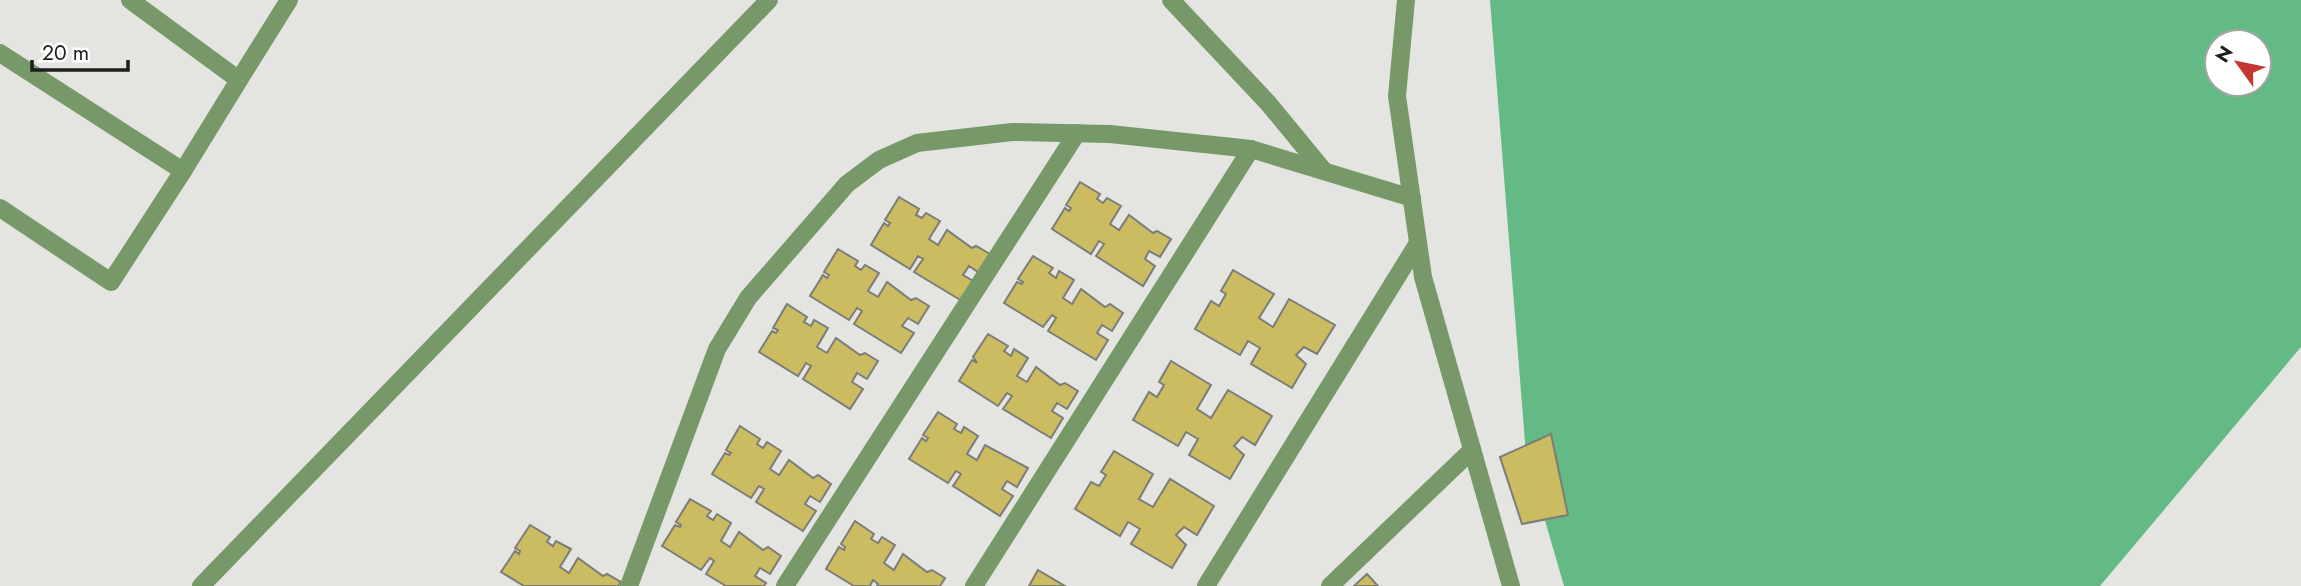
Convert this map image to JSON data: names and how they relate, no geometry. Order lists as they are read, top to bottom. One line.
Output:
{"scale_bar":"20 m","north":"top left"}
